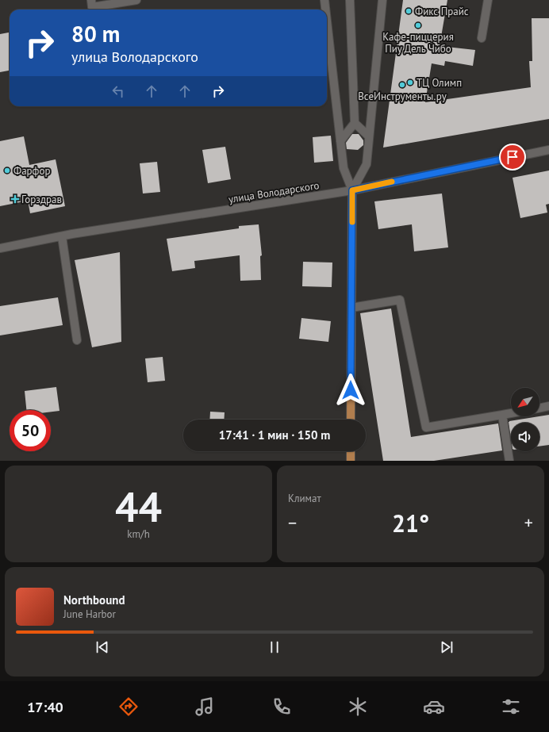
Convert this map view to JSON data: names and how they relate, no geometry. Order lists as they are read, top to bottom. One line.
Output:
{"streets":{"street":["улица Володарского"]},"places":{"other":["Фикс Прайс","Кафе-пиццерия Пиу Дель Чибо","ТЦ Олимп","ВсеИнструменты.ру","Фарфор"],"health":["Горздрав"]},"north":"bottom left","page":{"turn":["80 m","улица Володарского"],"limit":"50","trip":"17:41 · 1 мин · 150 m","tile":[["44","km/h"],"Климат"],"heat":["−","21°","+"],"song":["Northbound","June Harbor"],"tabs":"17:40"}}
